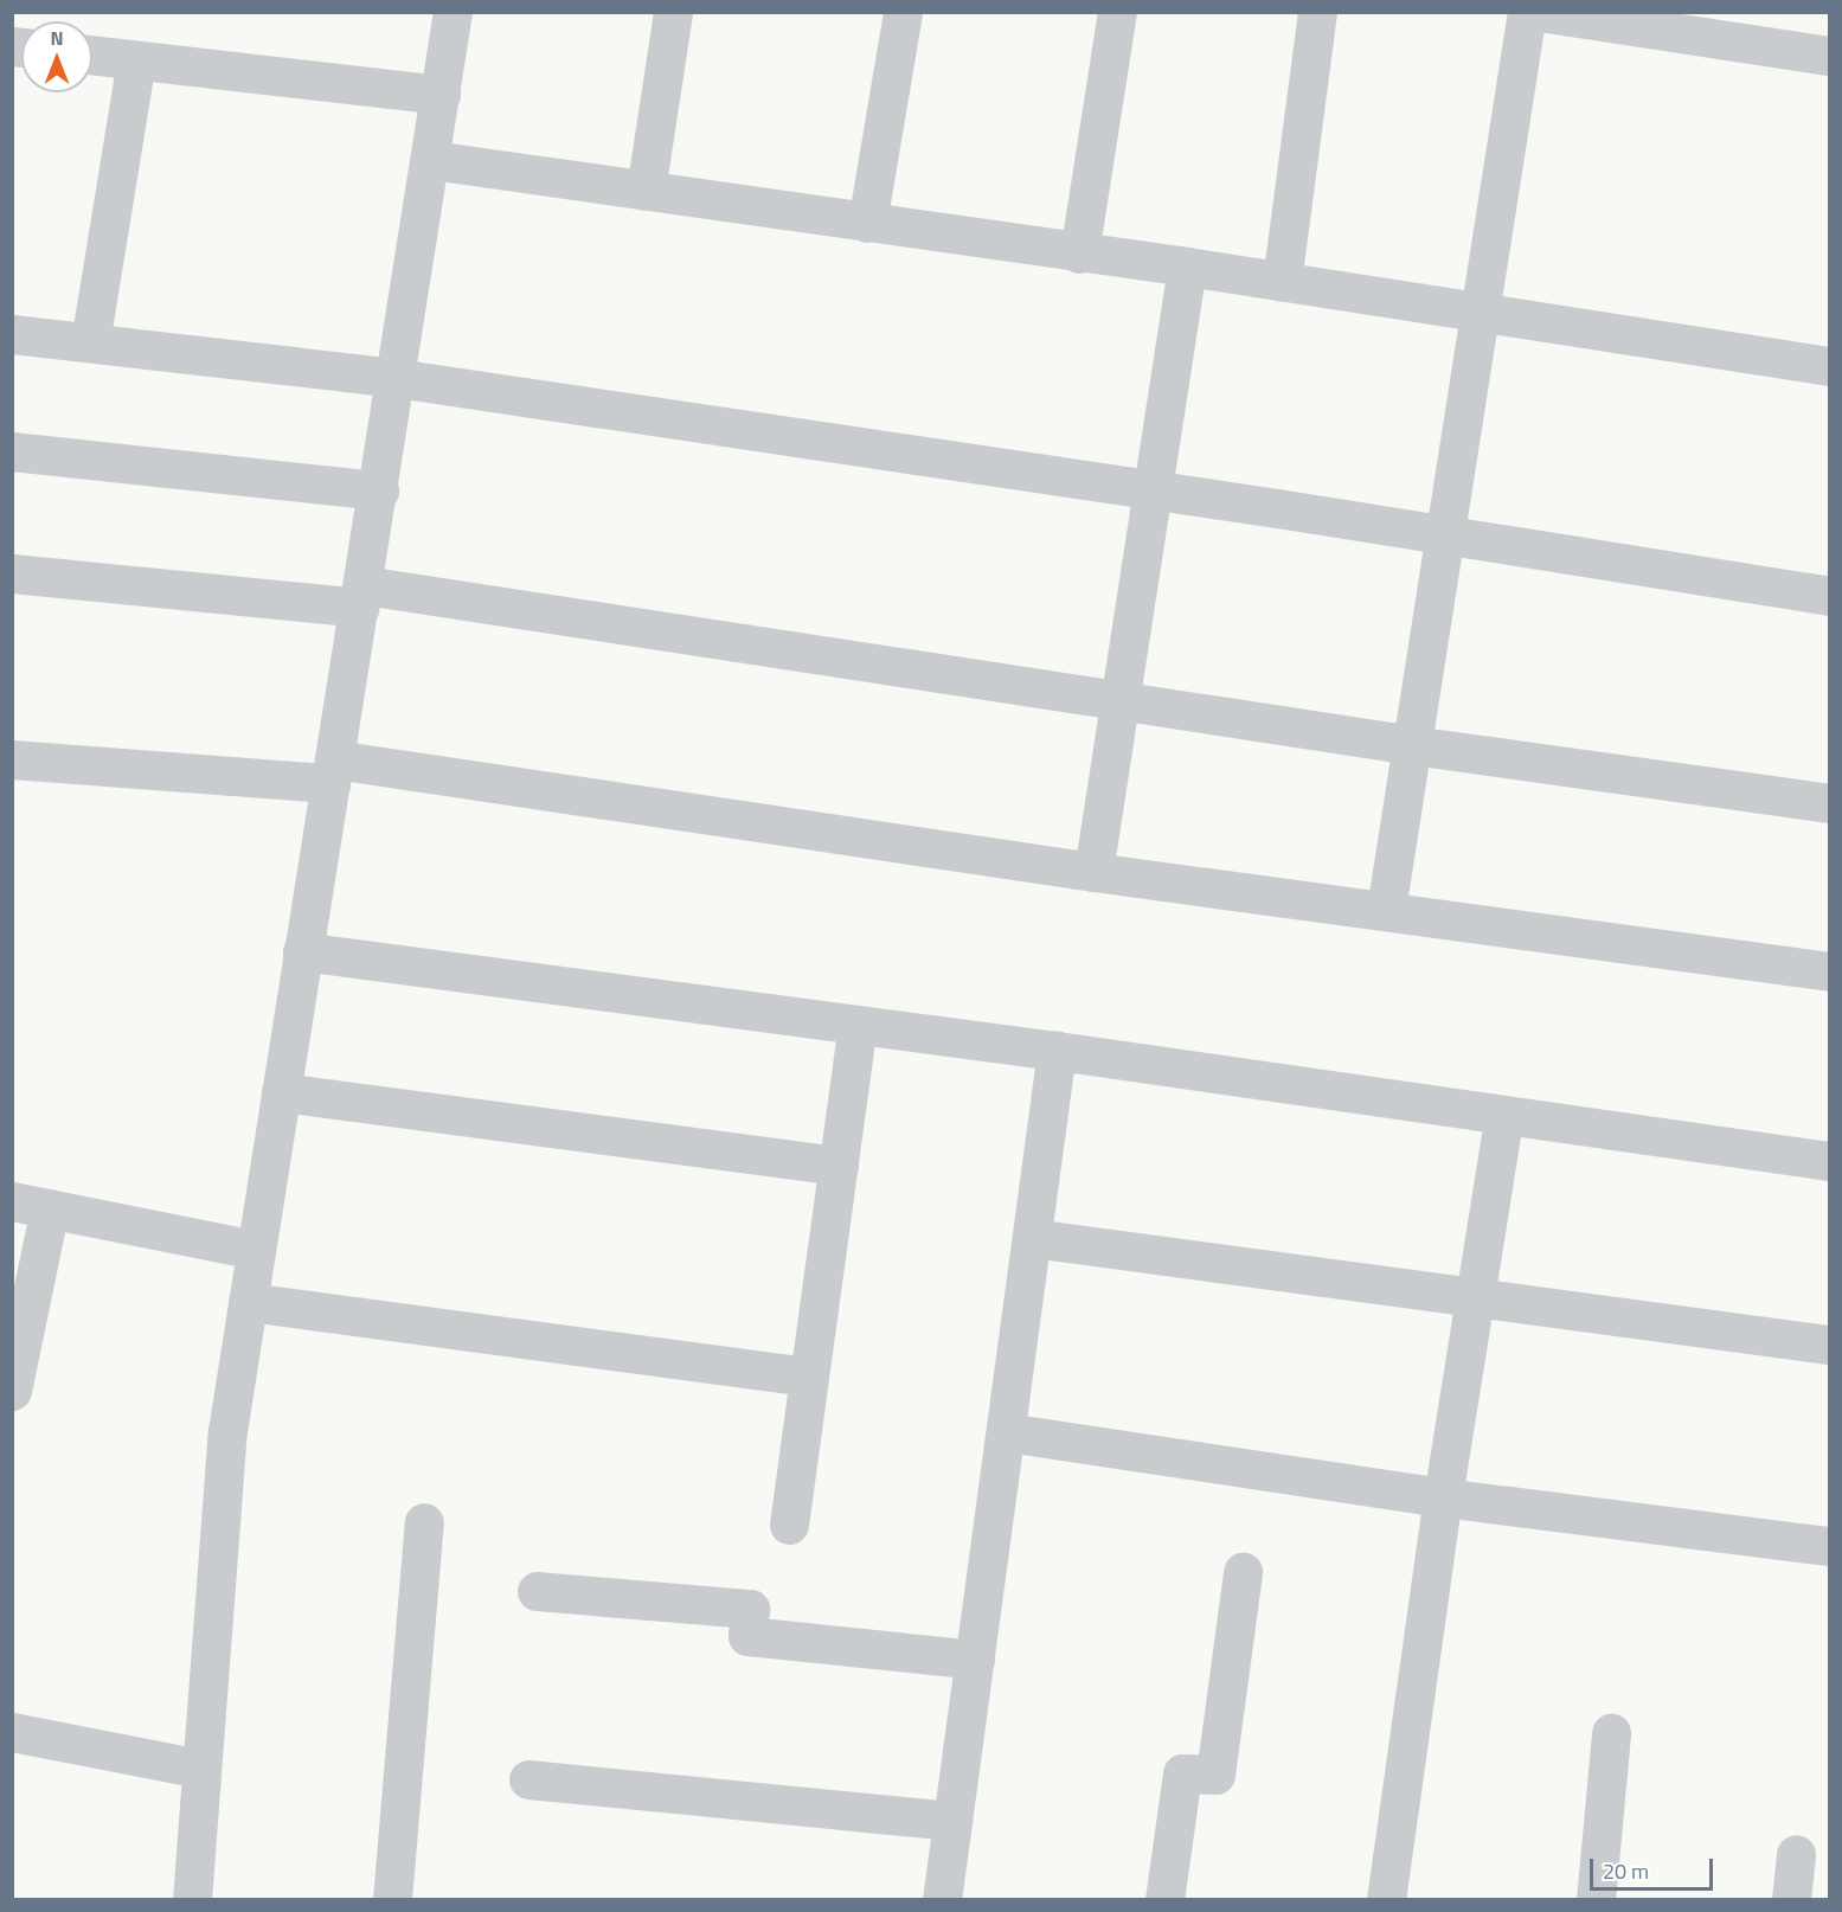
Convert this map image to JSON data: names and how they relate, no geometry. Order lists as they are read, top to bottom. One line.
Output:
{"scale_bar":"20 m","north":"top"}
